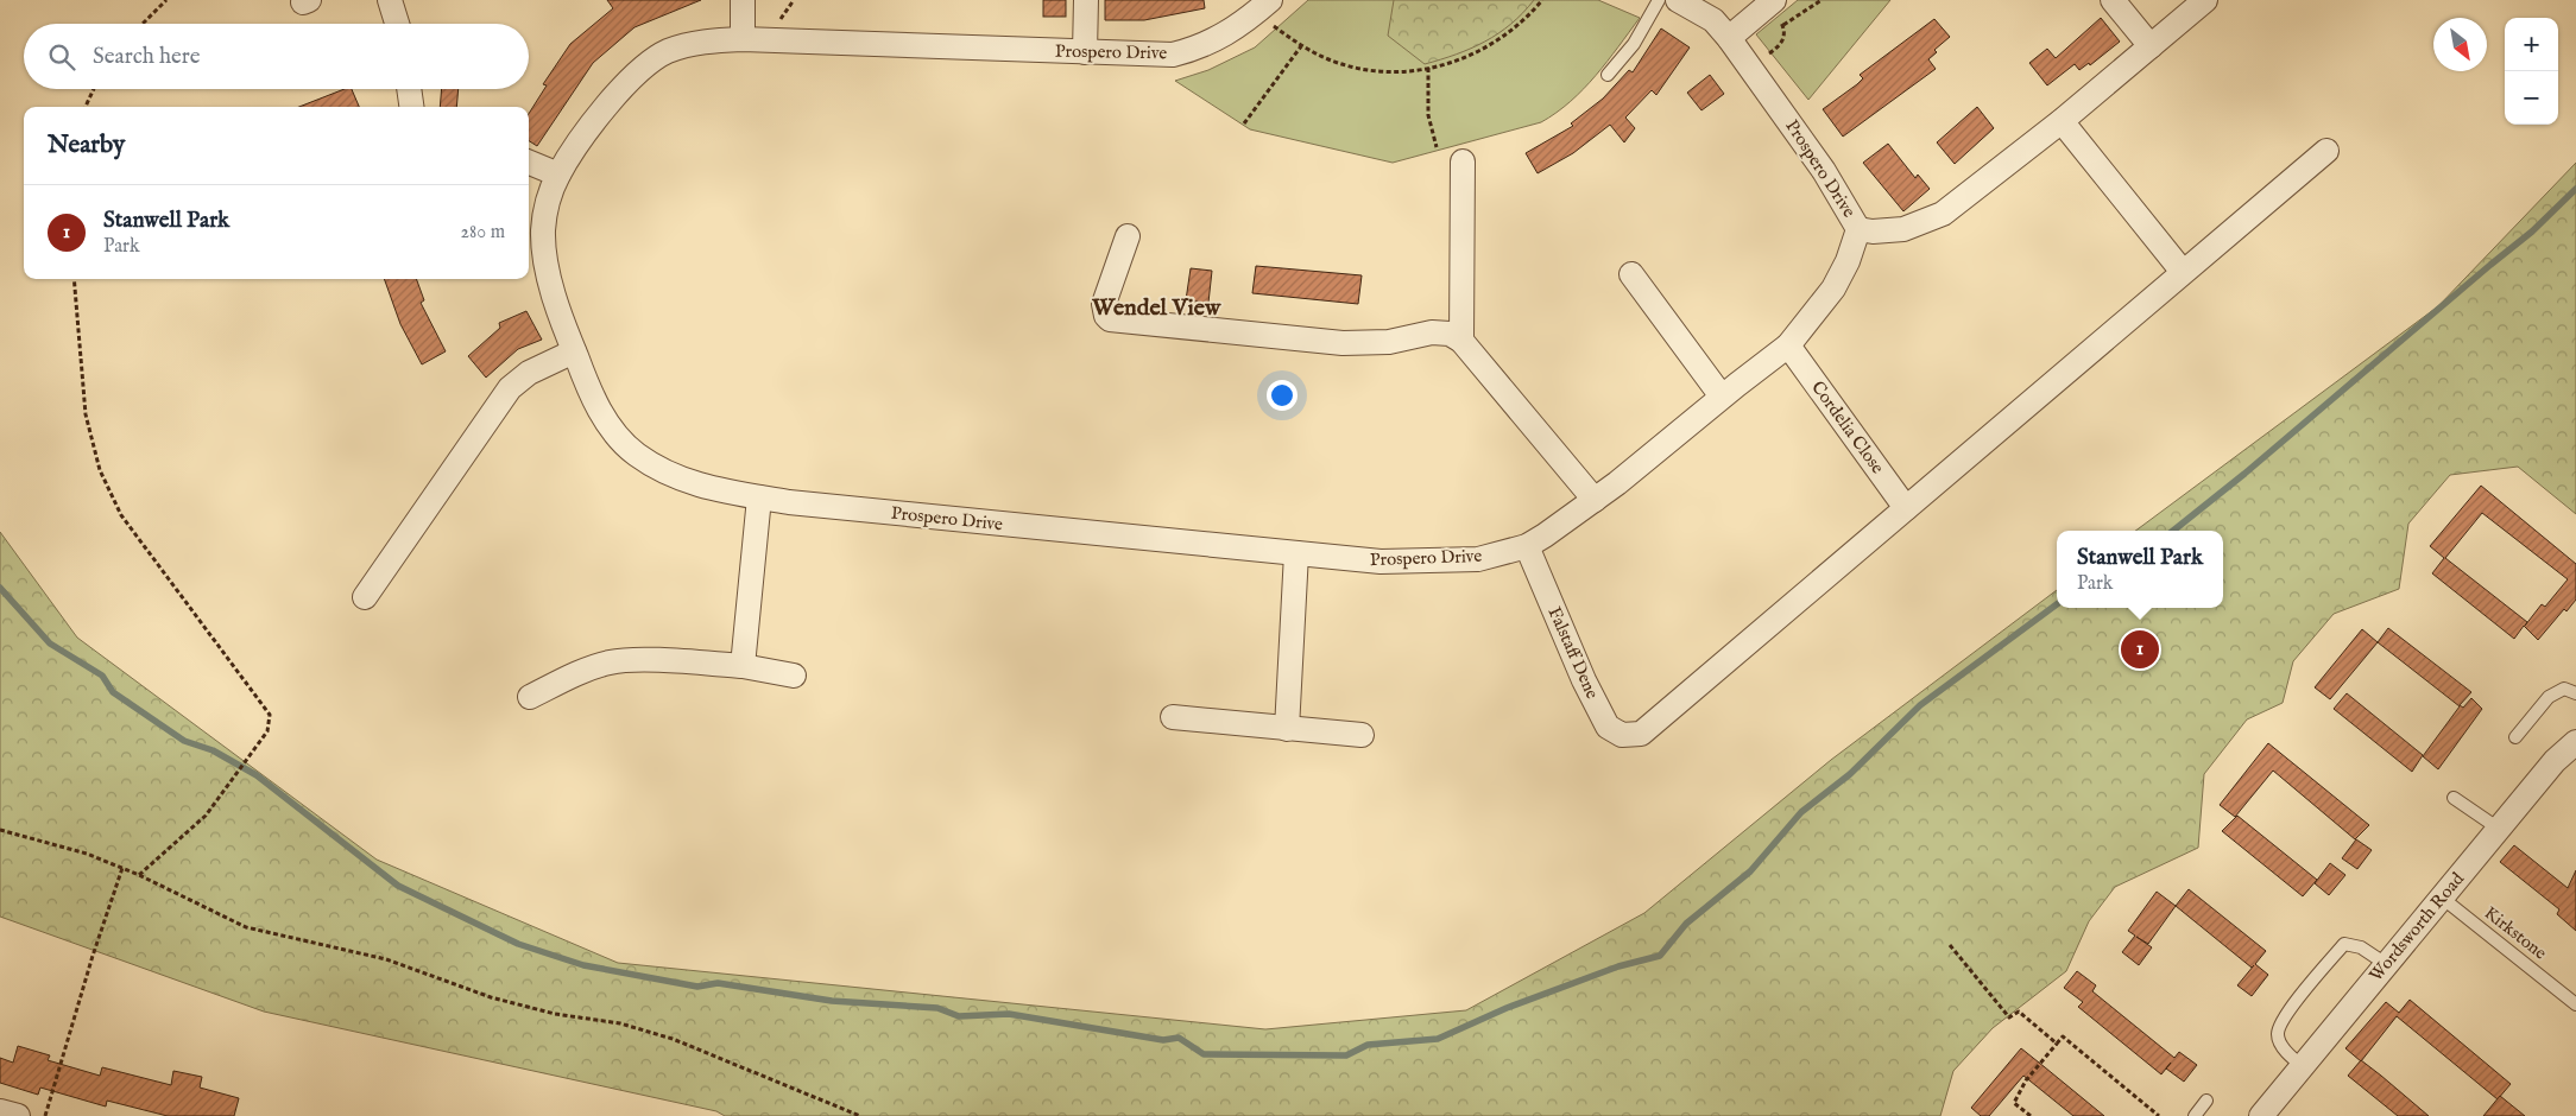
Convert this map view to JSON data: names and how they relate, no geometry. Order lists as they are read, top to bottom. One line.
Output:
{"streets":{"street":["Prospero Drive","Cordelia Close","Falstaff Dene","Wordsworth Road"],"lane":["Kirkstone"]},"crossings":[["Prospero Drive","Cordelia Close"],["Prospero Drive","Falstaff Dene"],["Cordelia Close","Falstaff Dene"],["Wordsworth Road","Kirkstone"]],"districts":["Wendel View"],"north":"bottom right","page":{"map_buttons":["+","−"],"search":"Search here","heading":"Nearby","list":[{"mark":"1","name":"Stanwell Park","note":"Park","value":"280 m"}],"popup":["Stanwell Park","Park"],"pins":"1"}}
